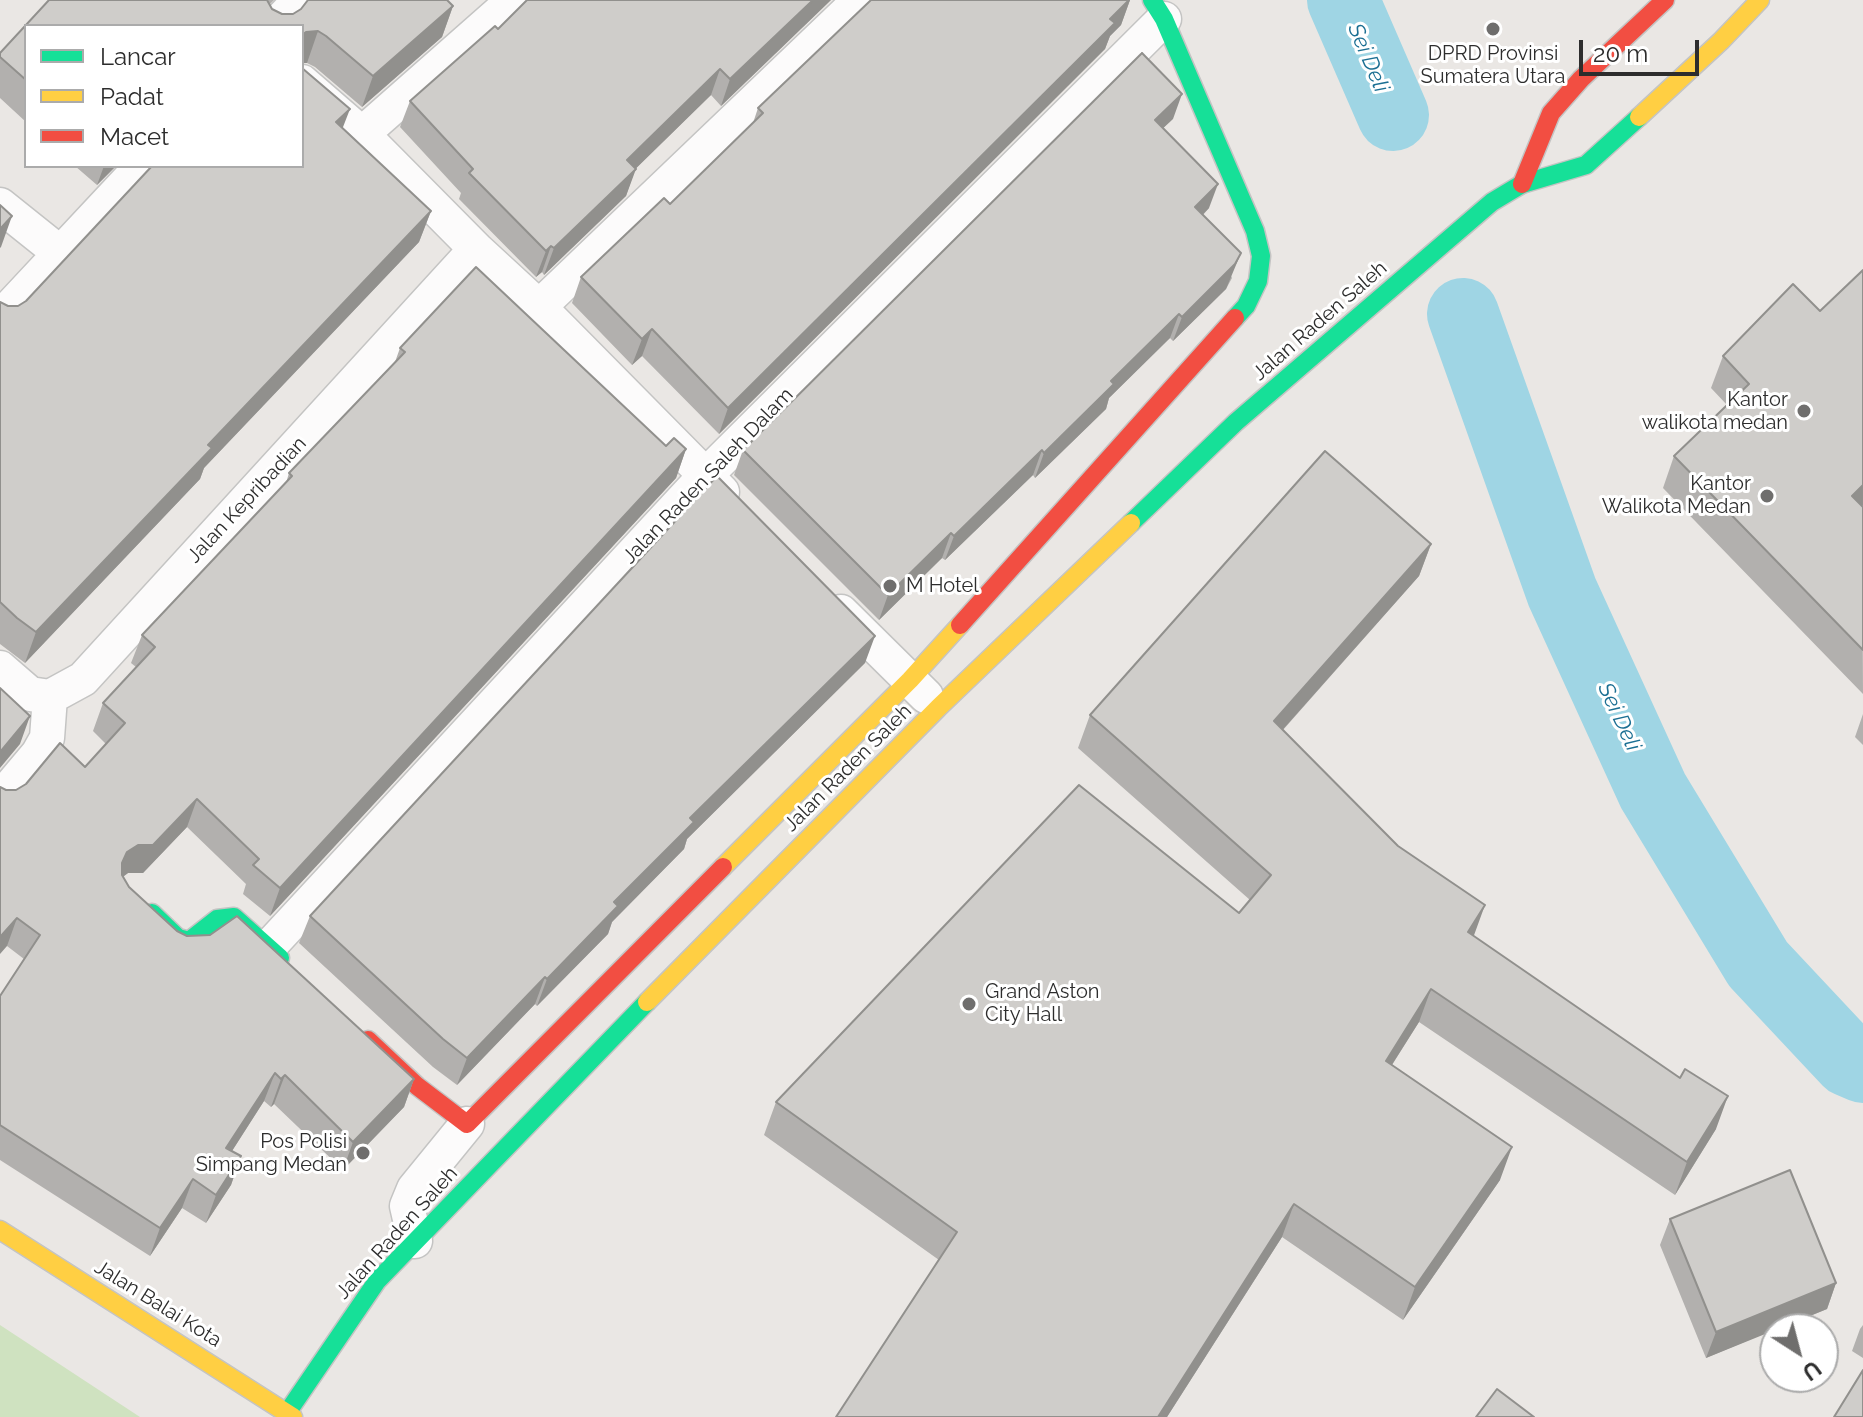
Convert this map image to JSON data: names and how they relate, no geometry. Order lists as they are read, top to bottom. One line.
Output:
{"streets":{"main road":["Jalan Raden Saleh","Jalan Balai Kota"],"street":["Jalan Raden Saleh Dalam","Jalan Kepribadian"]},"crossings":[["Jalan Raden Saleh","Jalan Balai Kota"]],"water":["Sei Deli"],"places":["DPRD Provinsi Sumatera Utara","Kantor walikota medan","Kantor Walikota Medan","M Hotel","Grand Aston City Hall","Pos Polisi Simpang Medan"],"legend":["Lancar","Padat","Macet"],"scale_bar":"20 m","north":"bottom right"}
